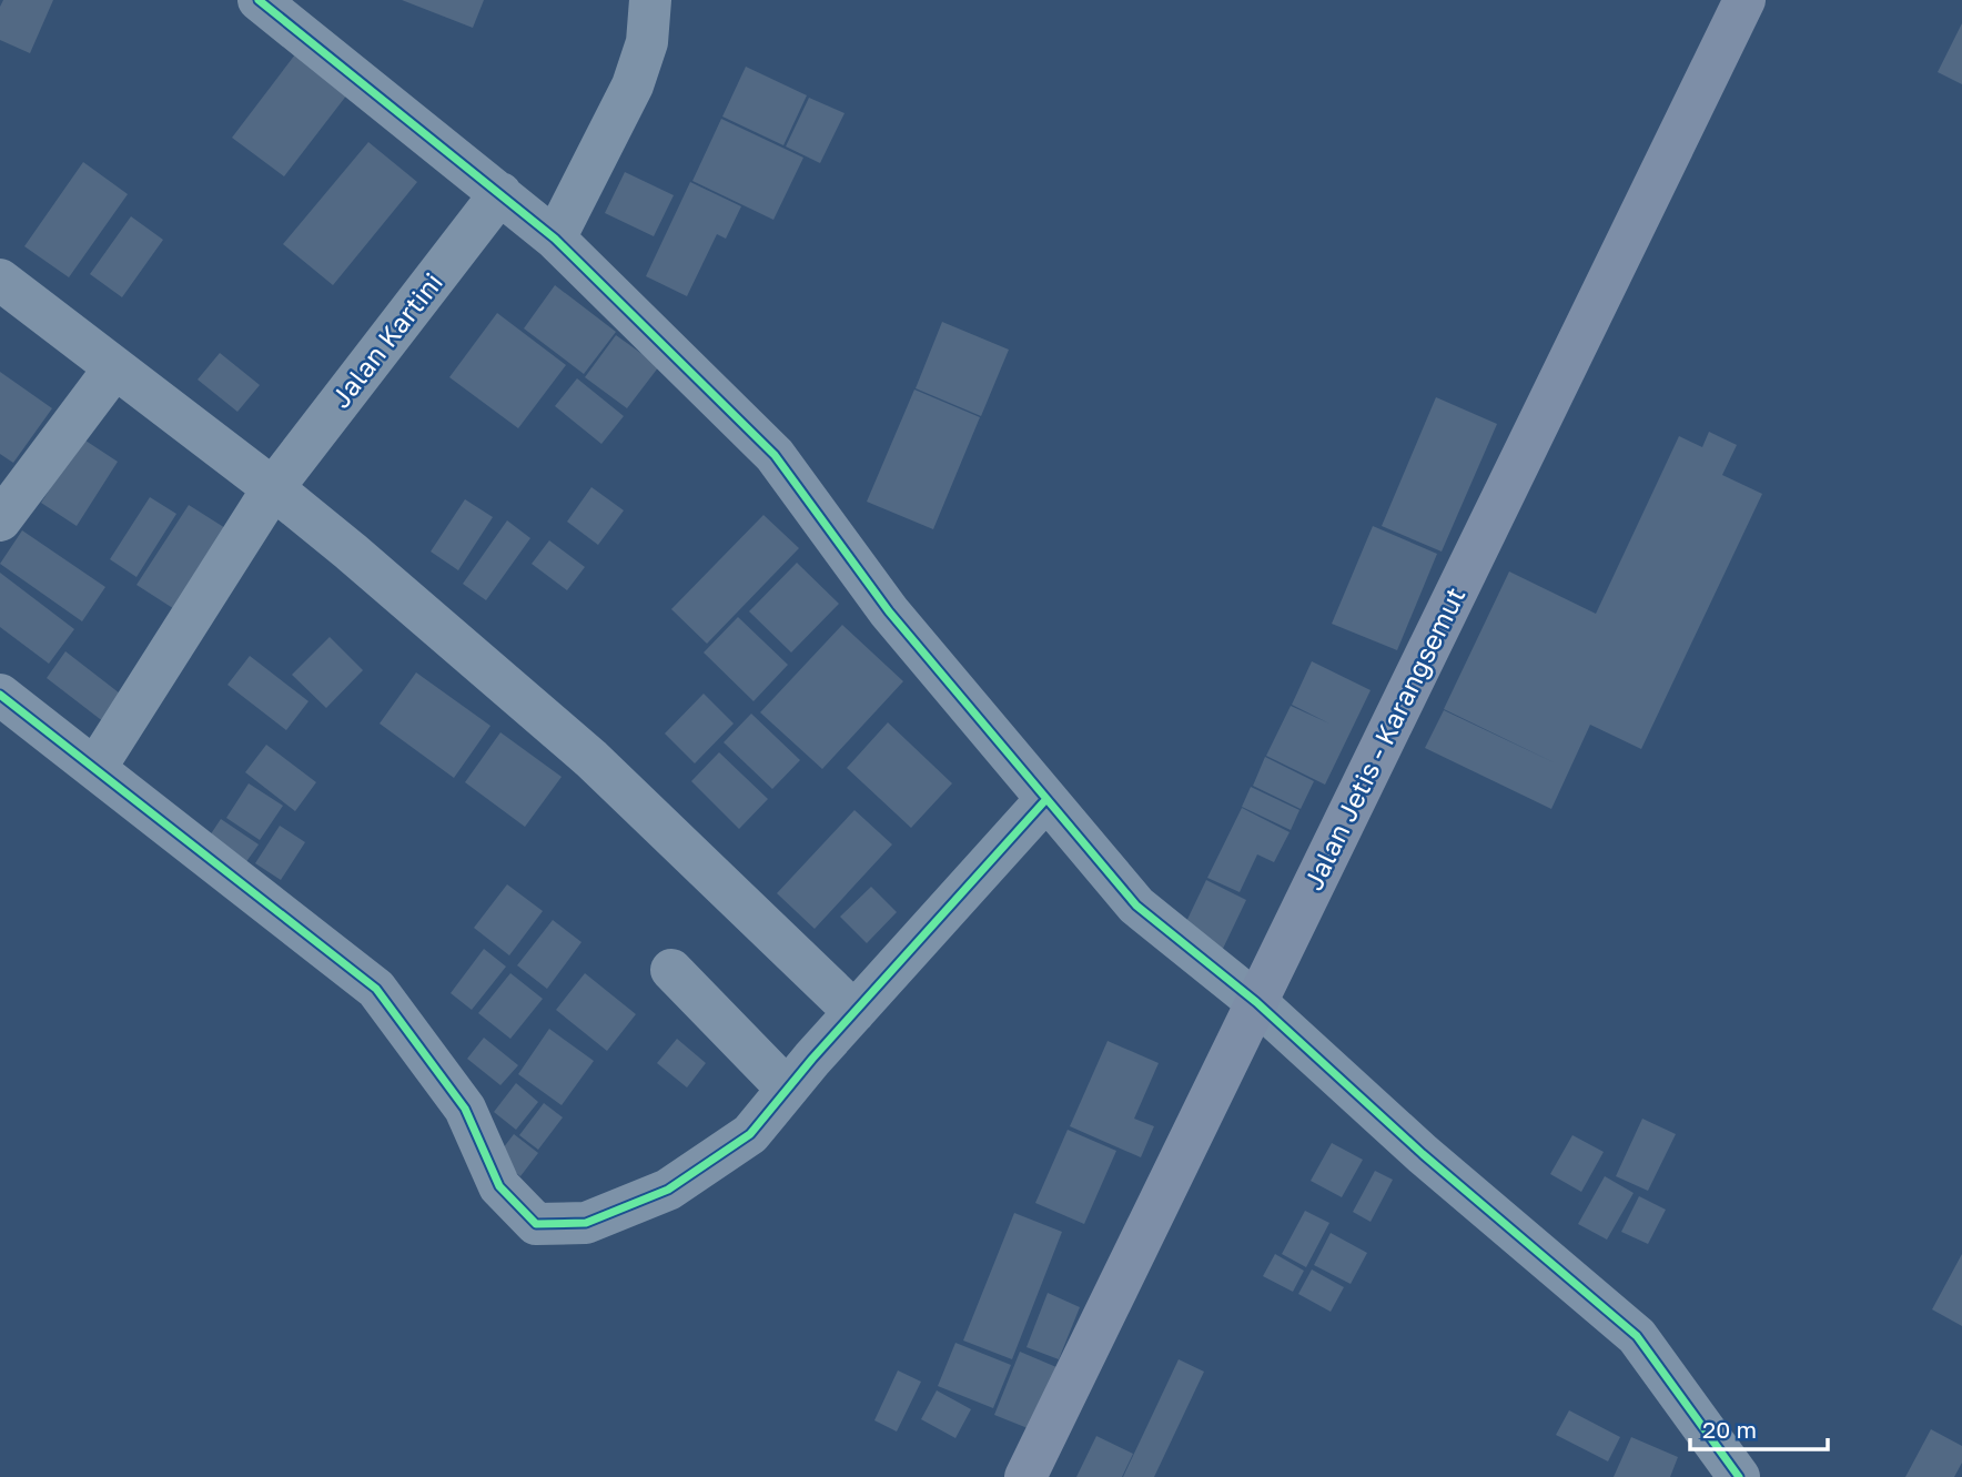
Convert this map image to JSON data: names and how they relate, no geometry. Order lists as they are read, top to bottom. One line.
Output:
{"streets":{"main road":["Jalan Jetis - Karangsemut"],"street":["Jalan Kartini"]},"scale_bar":"20 m"}
